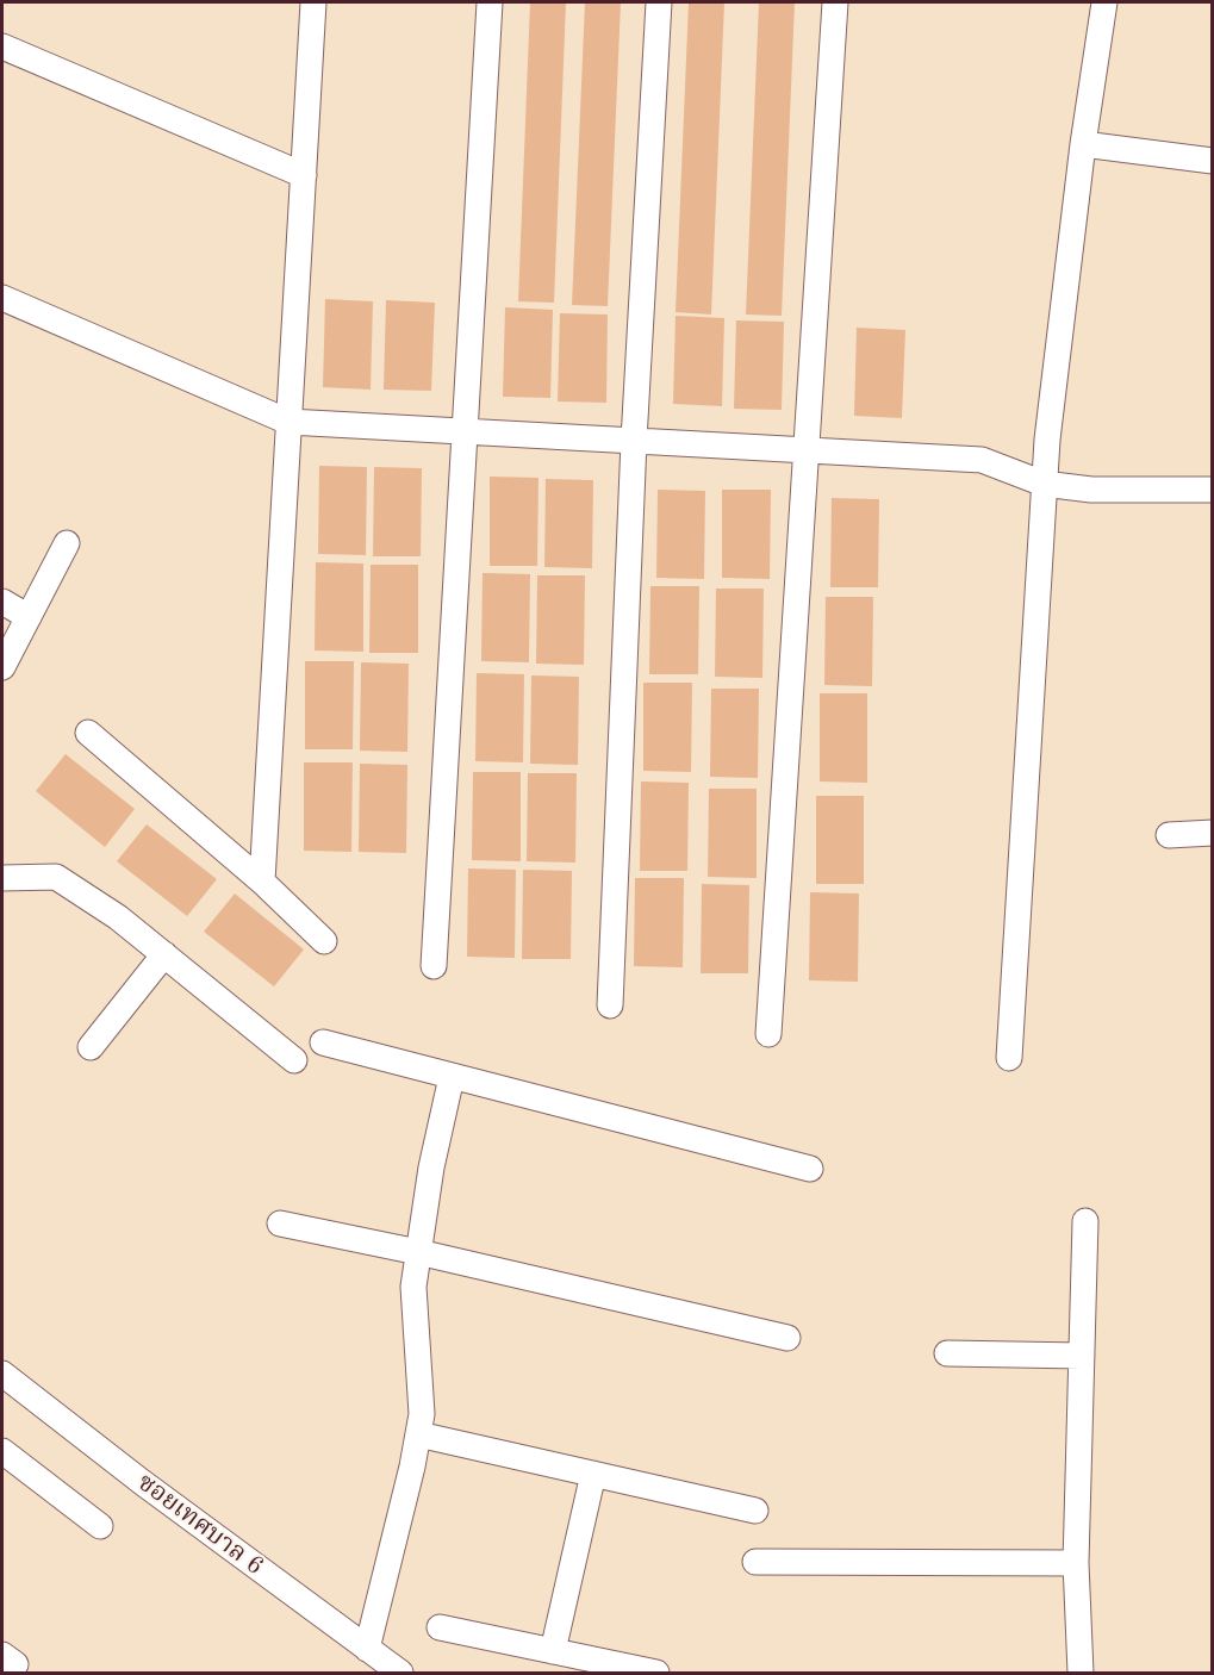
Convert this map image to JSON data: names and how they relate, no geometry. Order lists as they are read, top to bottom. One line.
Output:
{"streets":{"street":["ซอยเทศบาล 6"]}}
